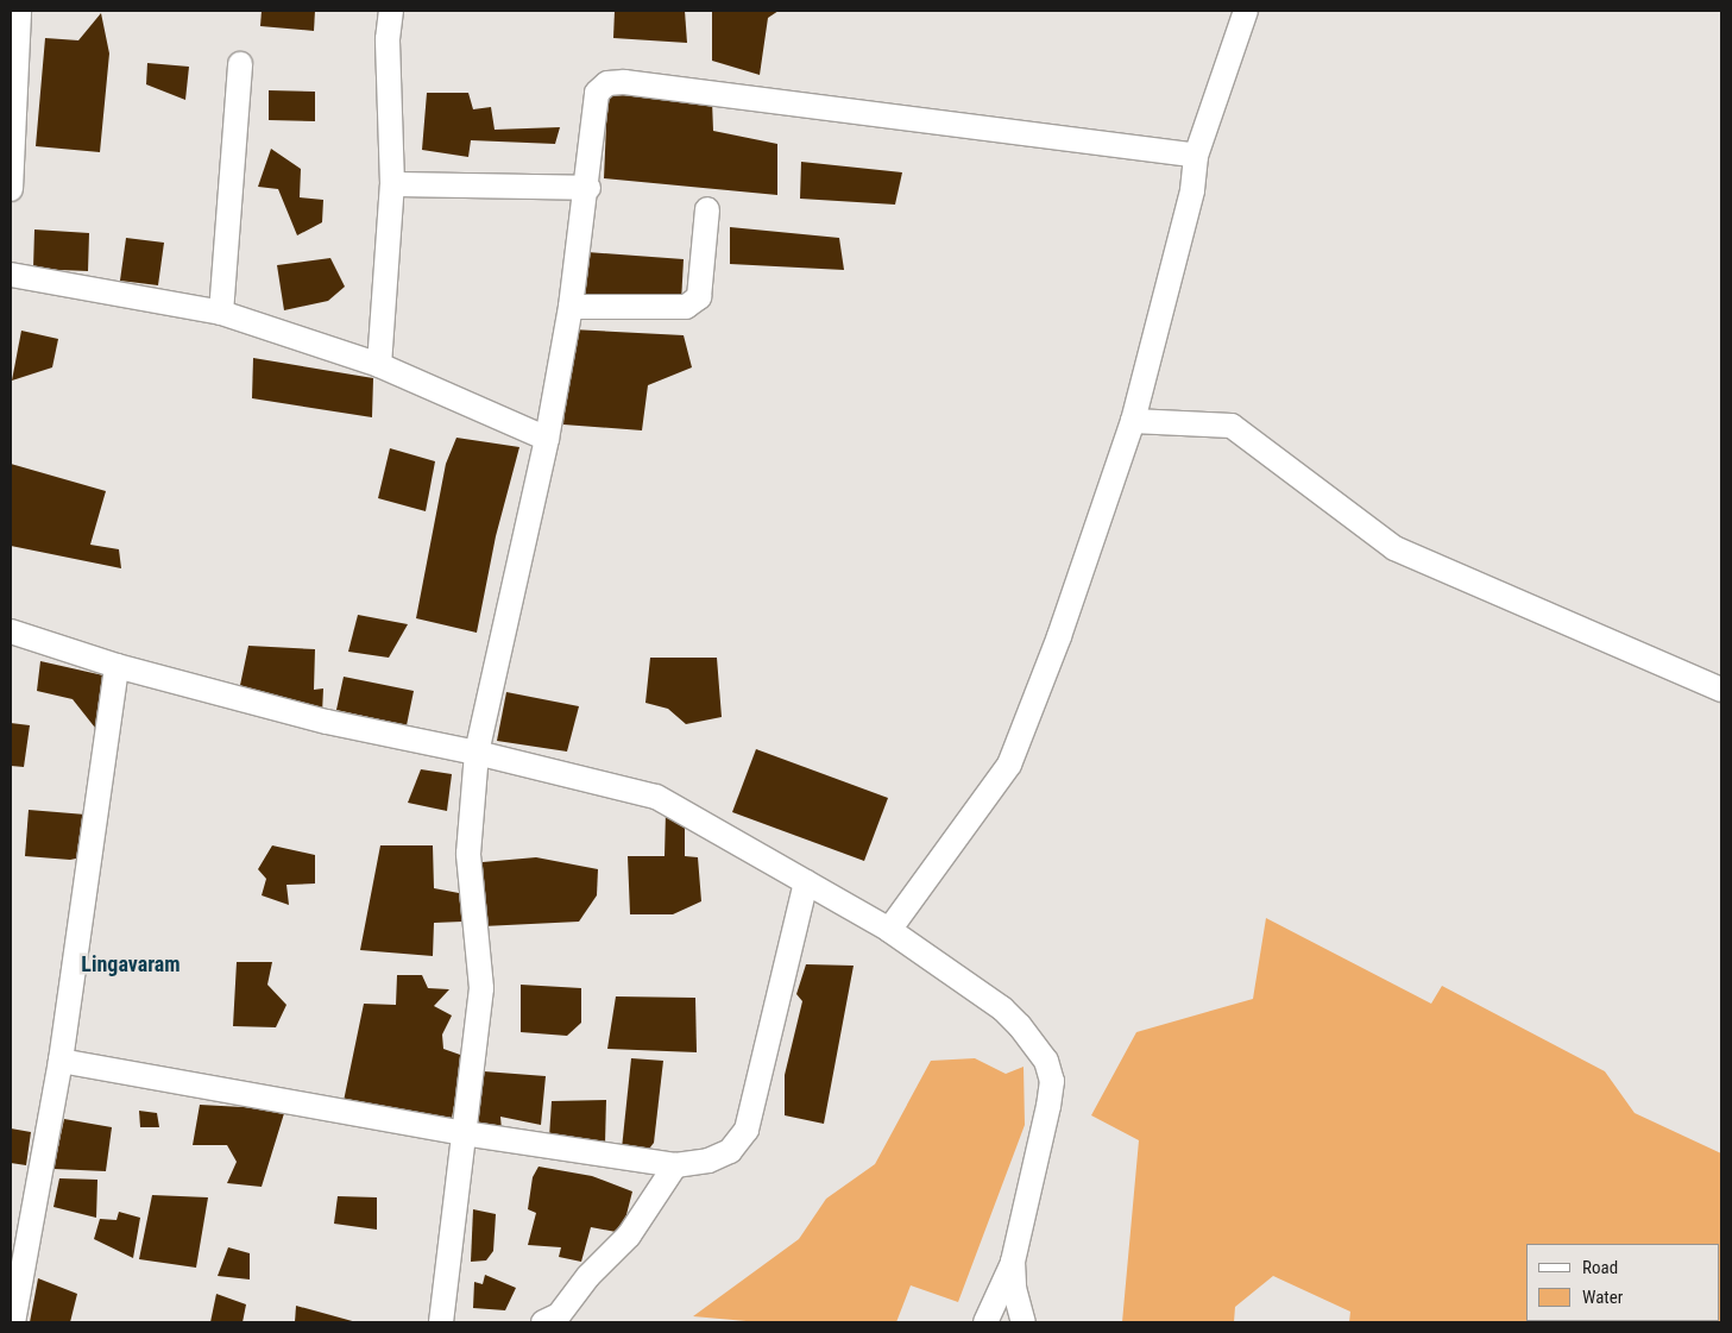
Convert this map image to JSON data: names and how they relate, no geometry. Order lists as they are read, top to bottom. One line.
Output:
{"districts":["Lingavaram"],"legend":["Road","Water"]}
